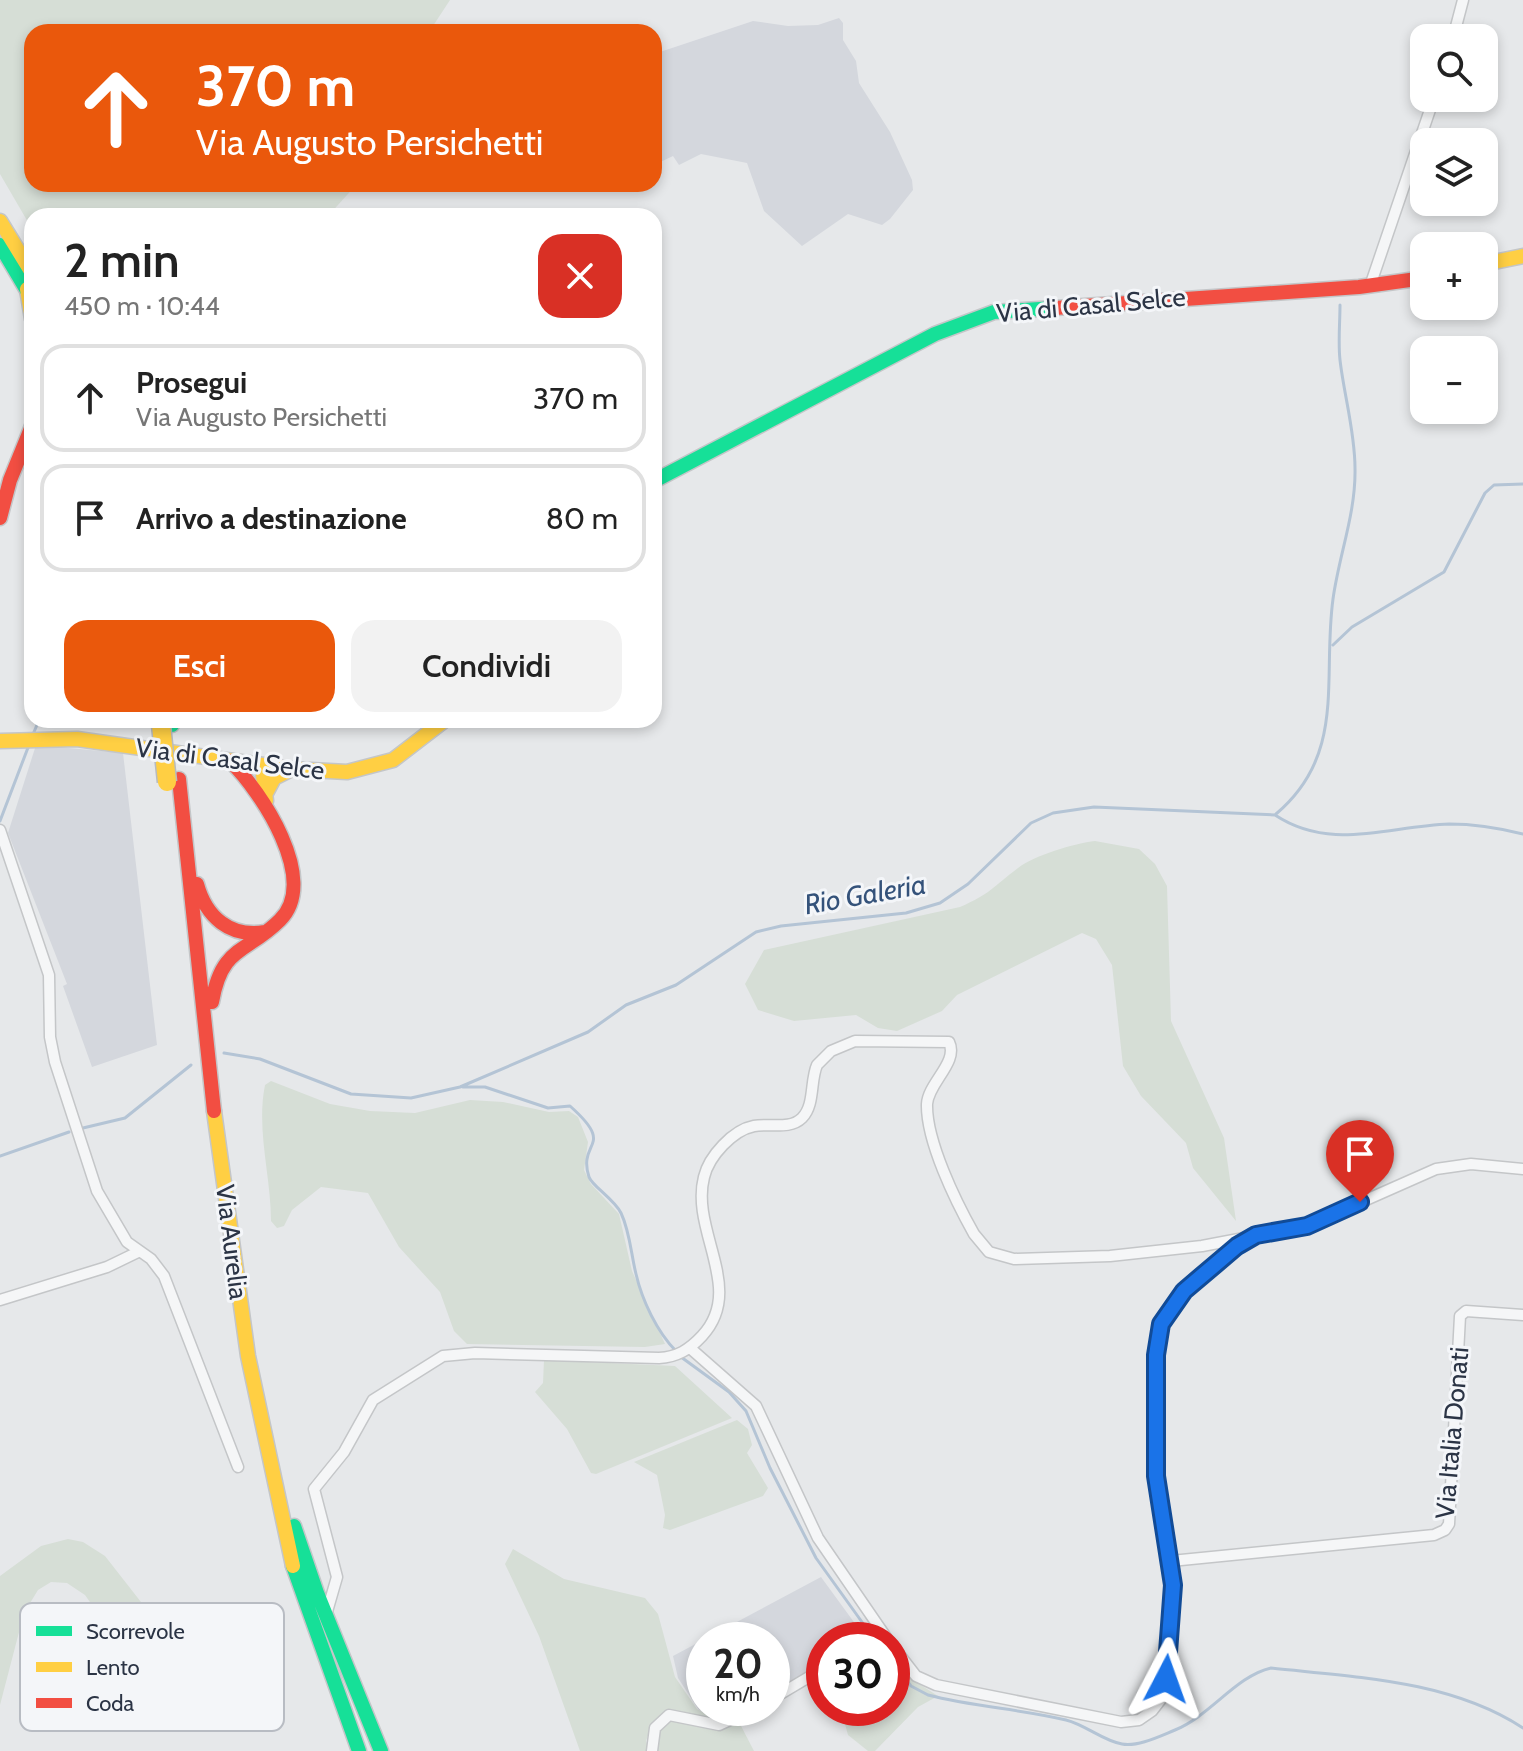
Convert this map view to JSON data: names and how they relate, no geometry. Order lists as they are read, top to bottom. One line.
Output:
{"streets":{"main road":["Via di Casal Selce","Via Aurelia"],"street":["Via Italia Donati"]},"water":["Rio Galeria"],"legend":["Scorrevole","Lento","Coda"],"page":{"map_buttons":["+","−"],"turn":["370 m","Via Augusto Persichetti"],"heading":["2 min","450 m · 10:44"],"list":[{"name":"Prosegui","note":"Via Augusto Persichetti","value":"370 m"},{"name":"Arrivo a destinazione","value":"80 m"}],"buttons":["Esci","Condividi"],"speed":"20 km/h","limit":"30"}}
